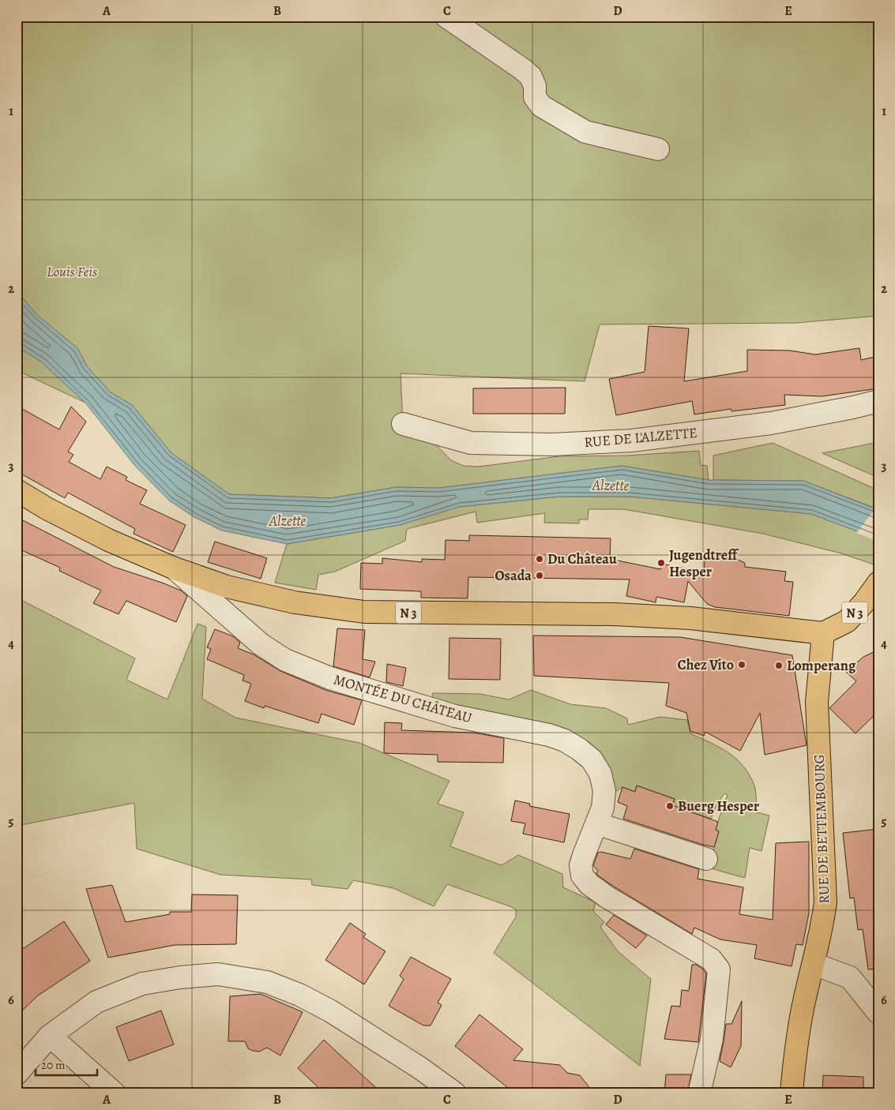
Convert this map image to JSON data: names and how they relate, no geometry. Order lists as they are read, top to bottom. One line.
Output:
{"streets":{"main road":["N 3","RUE DE BETTEMBOURG"],"street":["RUE DE L'ALZETTE","MONTÉE DU CHÂTEAU"]},"crossings":[["N 3","MONTÉE DU CHÂTEAU"],["N 3","RUE DE BETTEMBOURG"]],"water":["Alzette"],"parks":["Louis Feis"],"places":["Du Château","Jugendtreff Hesper","Osada","Chez Vito","Lomperang","Buerg Hesper"],"scale_bar":"20 m","grid":{"columns":["A","B","C","D","E"],"rows":["1","2","3","4","5","6"]}}
